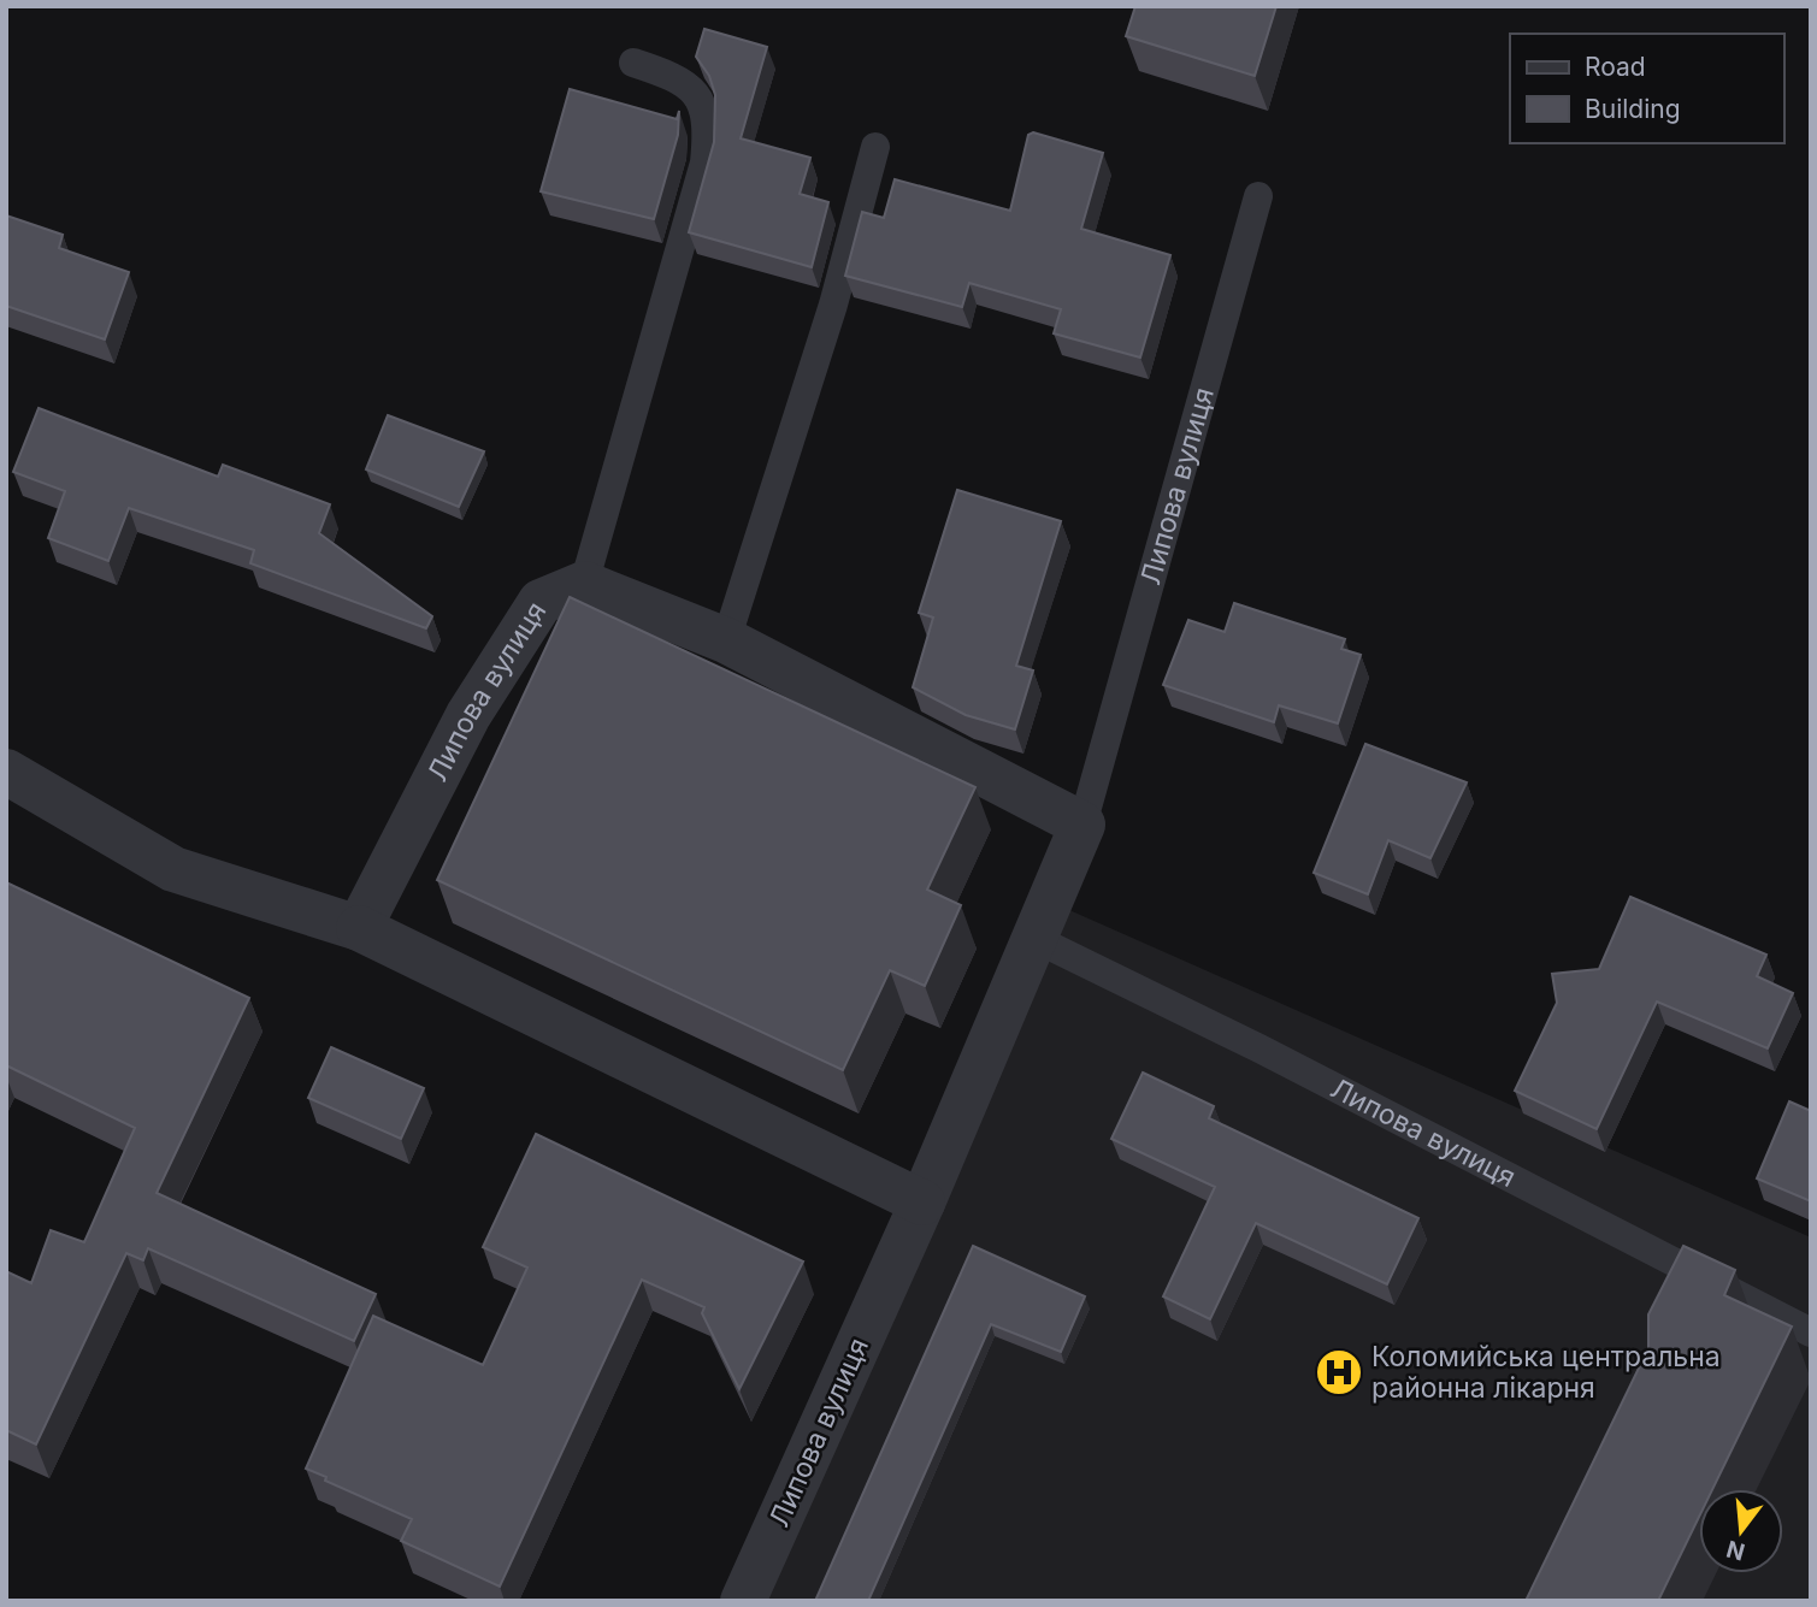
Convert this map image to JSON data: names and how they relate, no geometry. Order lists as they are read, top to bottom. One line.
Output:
{"streets":{"street":["Липова вулиця"]},"places":{"hospital":["Коломийська центральна районна лікарня"]},"legend":["Road","Building"],"north":"bottom"}
